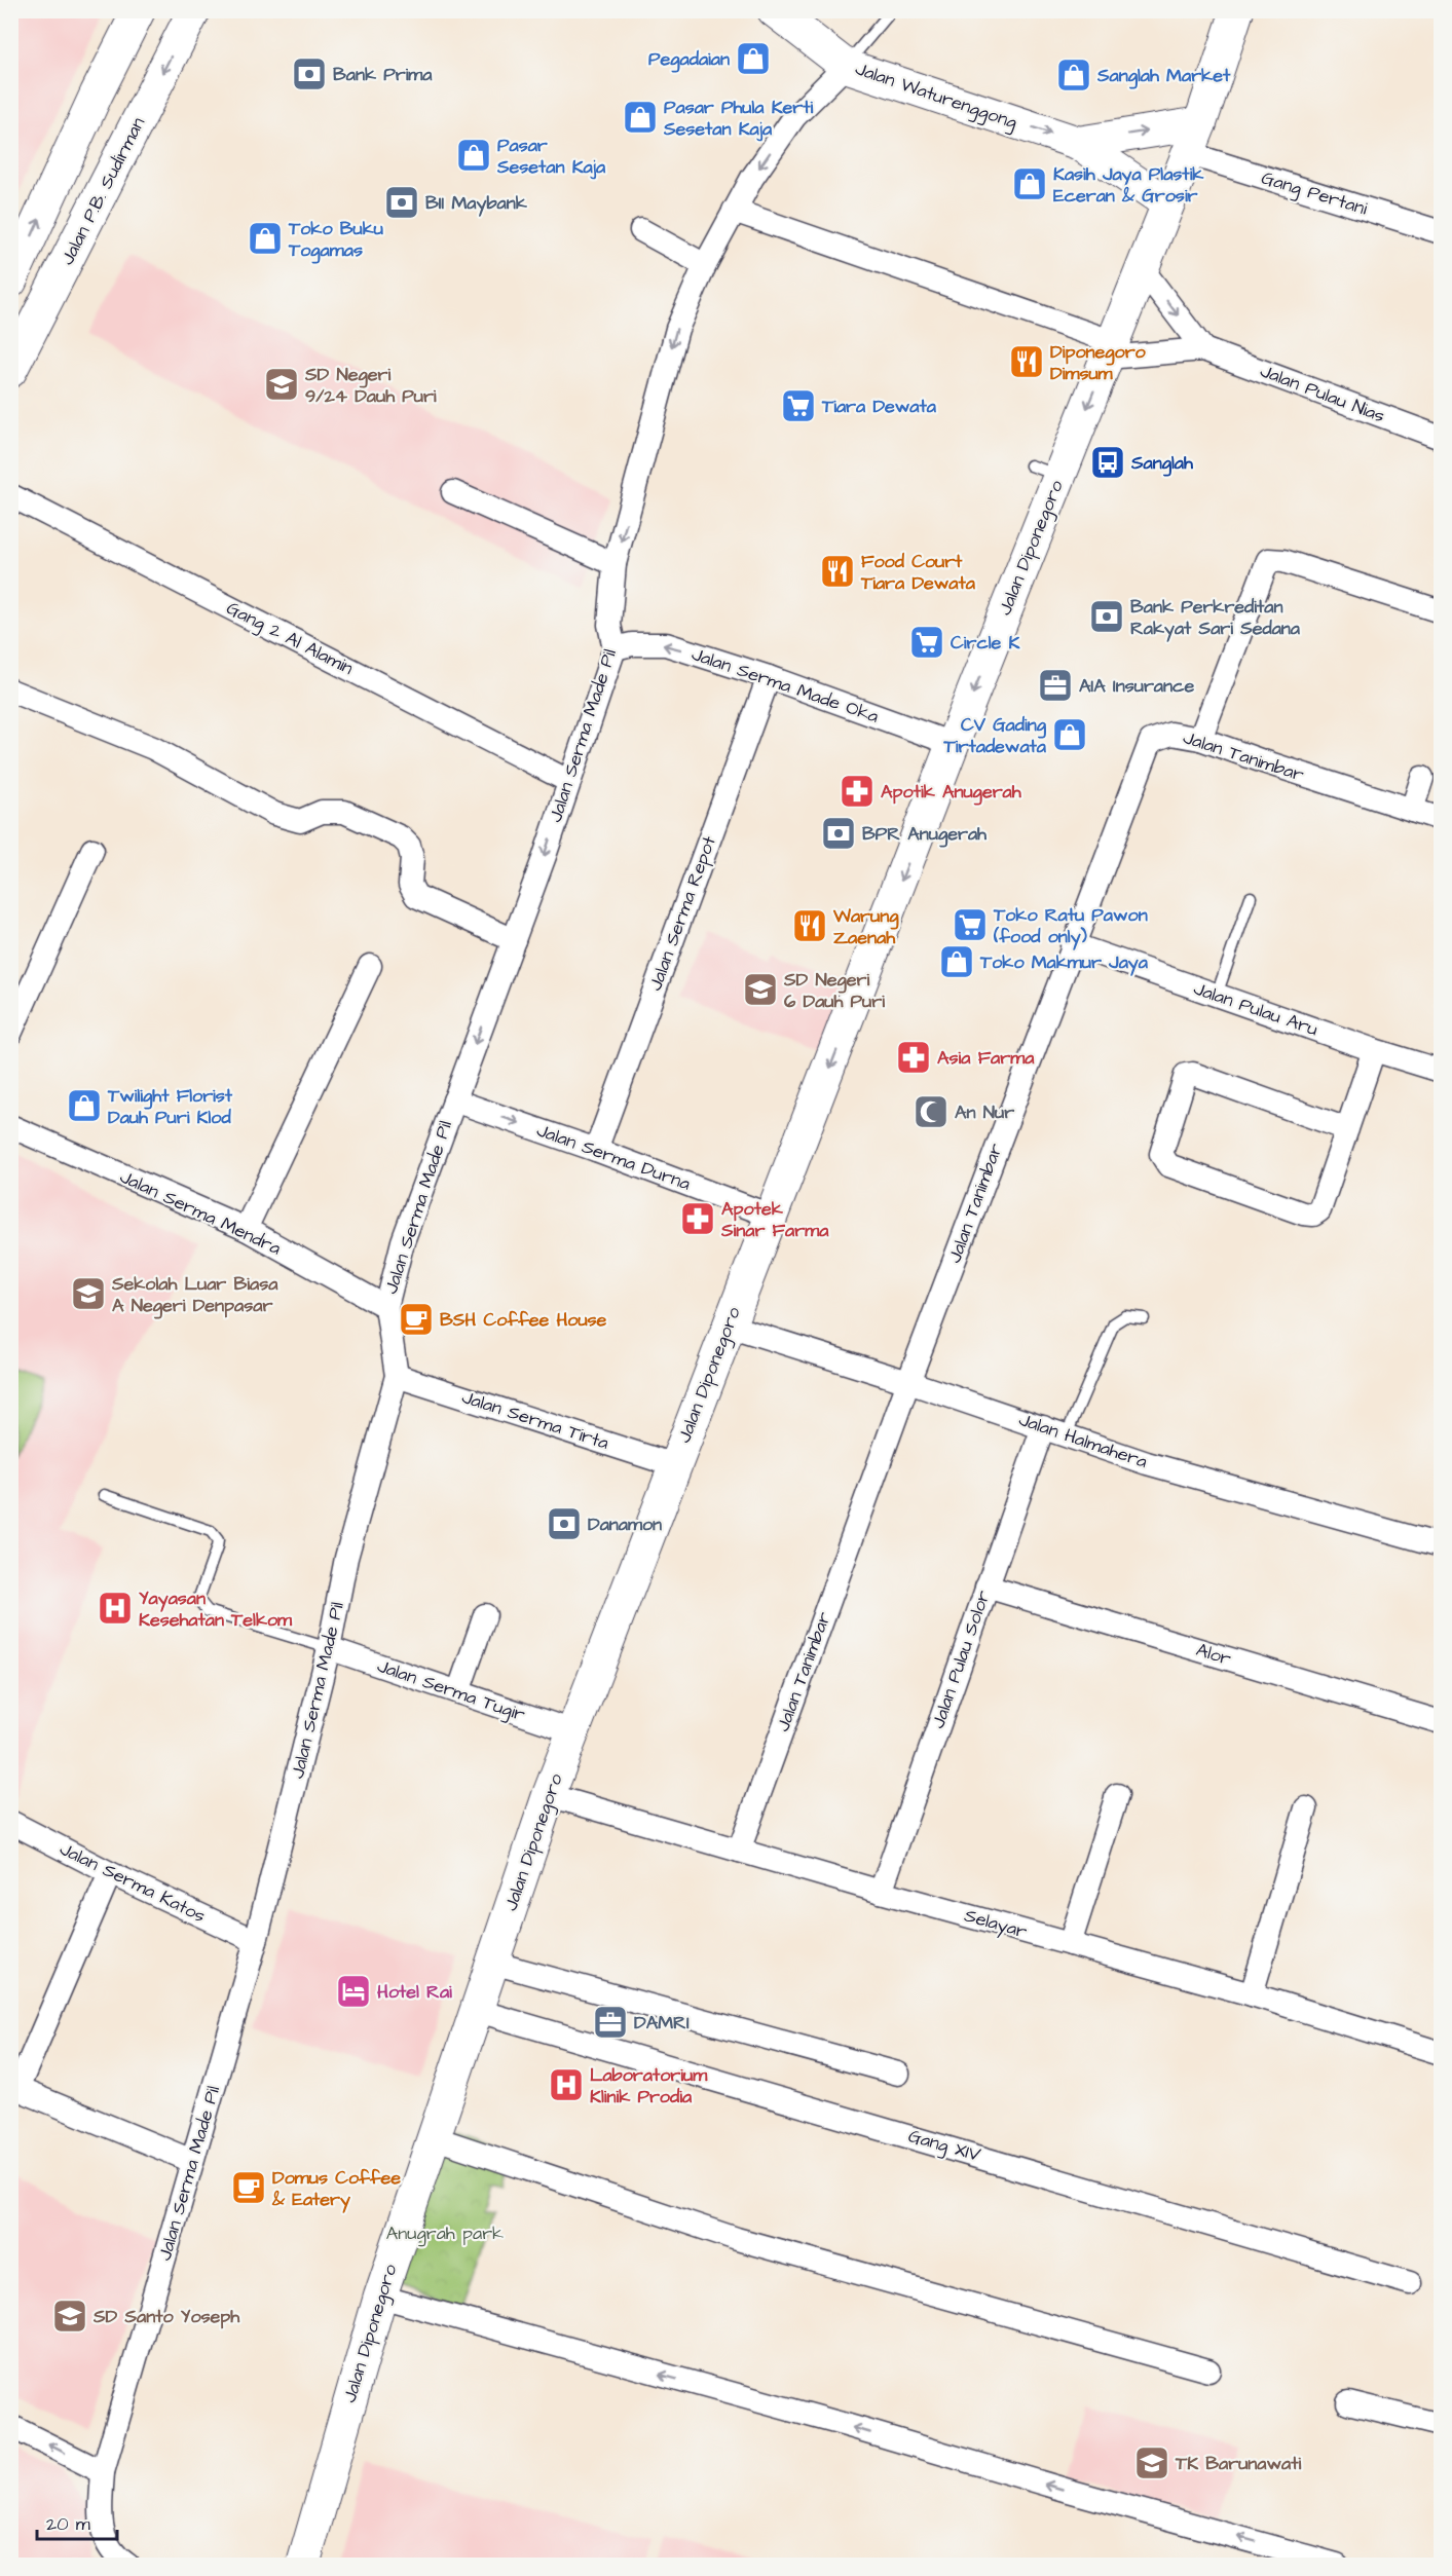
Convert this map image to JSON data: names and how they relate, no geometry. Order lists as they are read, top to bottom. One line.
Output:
{"streets":{"main road":["Jalan Waturenggong","Jalan P.B. Sudirman","Jalan Diponegoro"],"street":["Gang Pertani","Jalan Pulau Nias","Gang 2 Al Alamin","Jalan Serma Made Oka","Jalan Serma Made Pil","Jalan Tanimbar","Jalan Serma Repot","Jalan Pulau Aru","Jalan Serma Durna","Jalan Serma Mendra","Jalan Serma Tirta","Jalan Halmahera","Alor","Jalan Pulau Solor","Jalan Serma Tugir","Jalan Serma Katos","Selayar","Gang XIV"]},"crossings":[["Jalan Waturenggong","Jalan Diponegoro"],["Jalan Waturenggong","Jalan Serma Made Pil"],["Gang Pertani","Jalan Diponegoro"],["Jalan Pulau Nias","Jalan Diponegoro"],["Jalan Diponegoro","Jalan Serma Made Oka"],["Jalan Diponegoro","Jalan Serma Durna"],["Jalan Diponegoro","Jalan Serma Tirta"],["Jalan Diponegoro","Jalan Halmahera"],["Jalan Diponegoro","Jalan Serma Tugir"],["Jalan Diponegoro","Selayar"],["Jalan Diponegoro","Gang XIV"],["Gang 2 Al Alamin","Jalan Serma Made Pil"],["Jalan Serma Made Oka","Jalan Serma Made Pil"],["Jalan Serma Made Oka","Jalan Serma Repot"],["Jalan Serma Made Pil","Jalan Serma Durna"],["Jalan Serma Made Pil","Jalan Serma Mendra"],["Jalan Serma Made Pil","Jalan Serma Tirta"],["Jalan Serma Made Pil","Jalan Serma Tugir"],["Jalan Serma Made Pil","Jalan Serma Katos"],["Jalan Tanimbar","Jalan Pulau Aru"],["Jalan Tanimbar","Jalan Halmahera"],["Jalan Tanimbar","Selayar"],["Jalan Serma Repot","Jalan Serma Durna"],["Jalan Halmahera","Jalan Pulau Solor"],["Alor","Jalan Pulau Solor"],["Jalan Pulau Solor","Selayar"]],"one_way":["Jalan Waturenggong","Jalan Serma Made Oka","Jalan Serma Durna"],"parks":["Anugrah park"],"places":{"shop":["Pegadaian","Sanglah Market","Pasar Phula Kerti Sesetan Kaja","Pasar Sesetan Kaja","Kasih Jaya Plastik Eceran & Grosir","Toko Buku Togamas","CV Gading Tirtadewata","Toko Makmur Jaya","Twilight Florist Dauh Puri Klod"],"bank":["Bank Prima","BII Maybank","Bank Perkreditan Rakyat Sari Sedana","BPR Anugerah","Danamon"],"restaurant":["Diponegoro Dimsum","Food Court Tiara Dewata","Warung Zaenah"],"school or university":["SD Negeri 9/24 Dauh Puri","SD Negeri 6 Dauh Puri","Sekolah Luar Biasa A Negeri Denpasar","SD Santo Yoseph","TK Barunawati"],"supermarket":["Tiara Dewata","Circle K","Toko Ratu Pawon (food only)"],"bus stop":["Sanglah"],"office":["AIA Insurance","DAMRI"],"pharmacy":["Apotik Anugerah","Asia Farma","Apotek Sinar Farma"],"mosque":["An Nur"],"cafe":["BSH Coffee House","Domus Coffee & Eatery"],"hospital":["Yayasan Kesehatan Telkom","Laboratorium Klinik Prodia"],"hotel":["Hotel Rai"]},"scale_bar":"20 m"}
